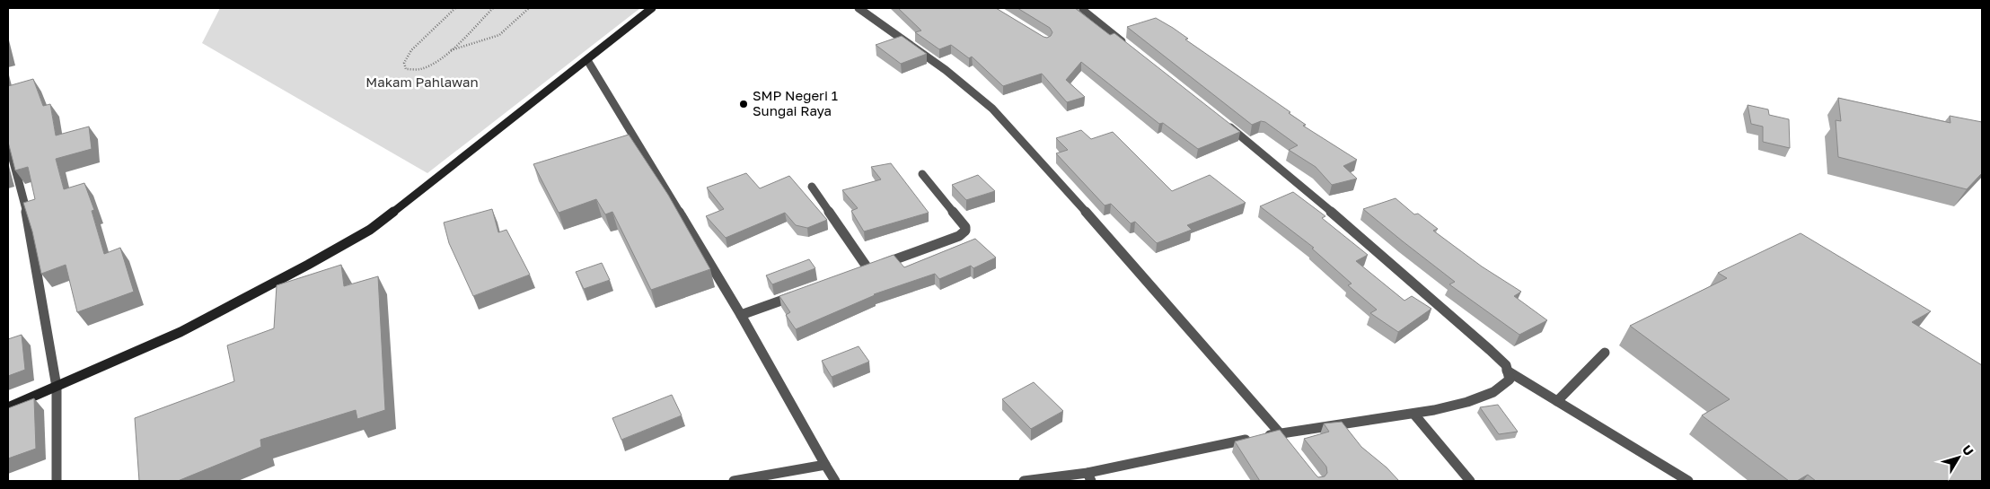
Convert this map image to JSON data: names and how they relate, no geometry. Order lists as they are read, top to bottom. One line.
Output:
{"parks":["Makam Pahlawan"],"places":["SMP Negeri 1 Sungai Raya"],"north":"top right"}
